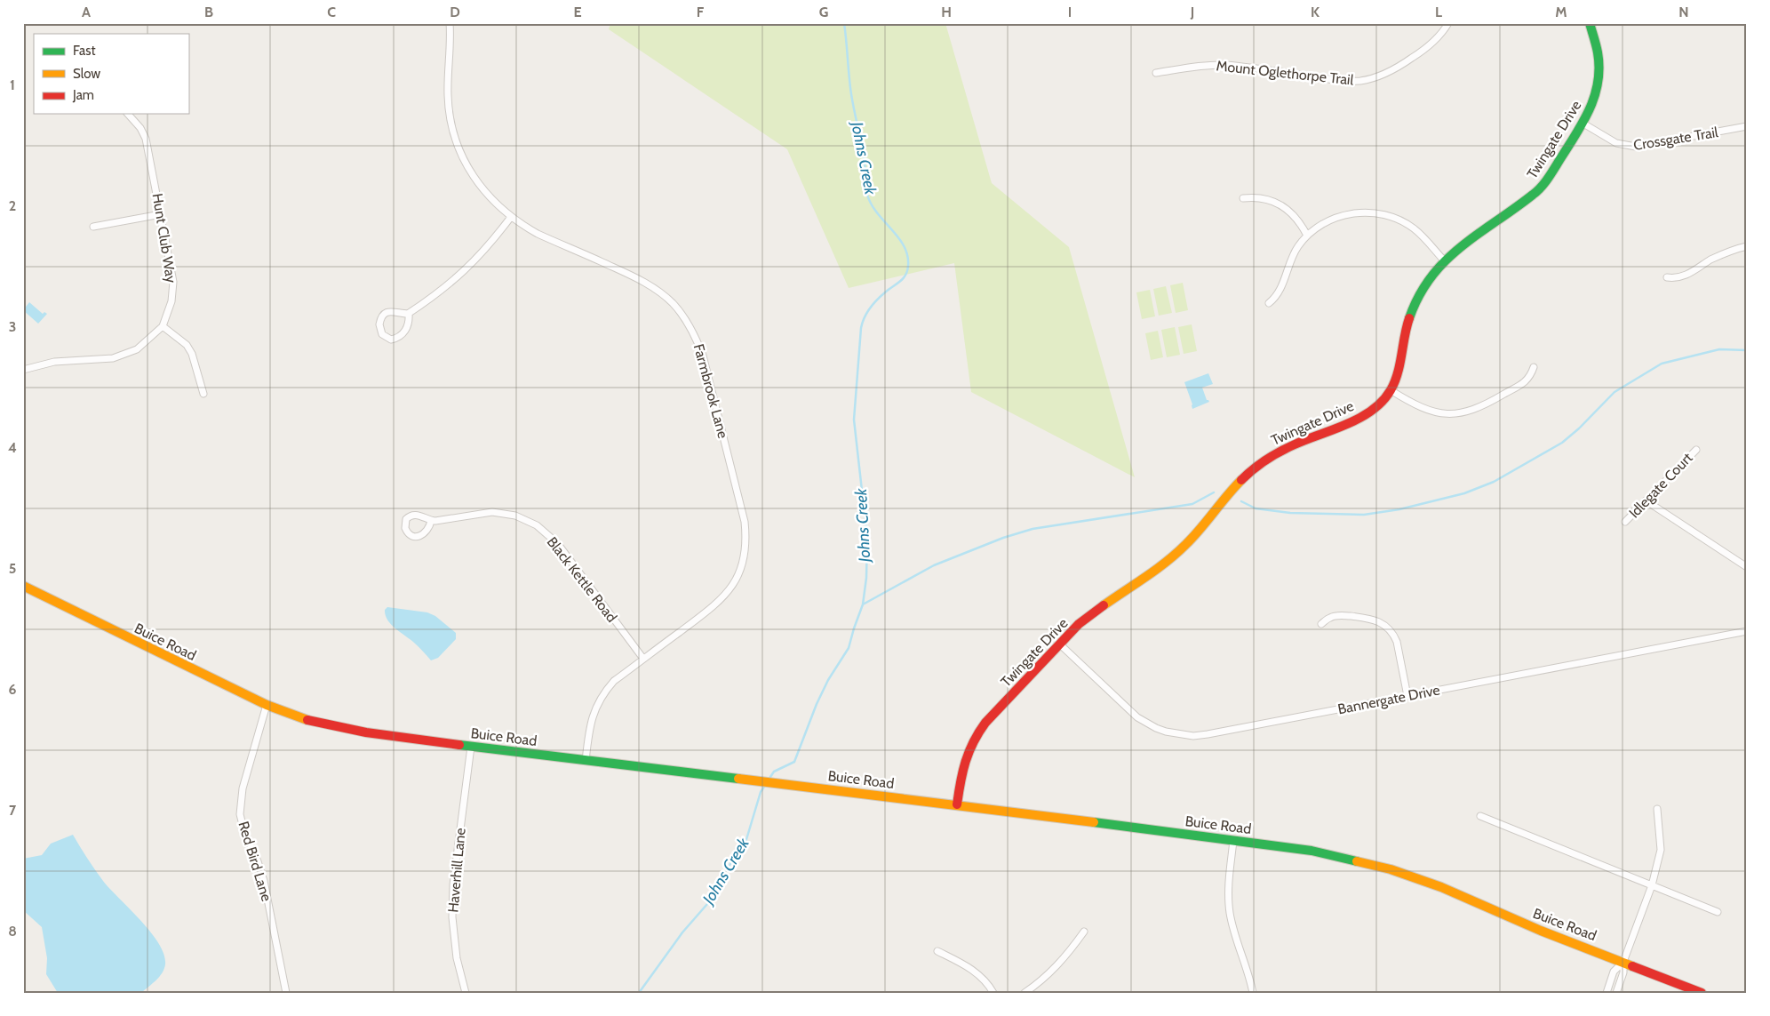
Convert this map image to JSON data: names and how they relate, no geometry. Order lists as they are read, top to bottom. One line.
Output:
{"streets":{"street":["Mount Oglethorpe Trail","Crossgate Trail","Twingate Drive","Hunt Club Way","Farmbrook Lane","Idlegate Court","Black Kettle Road","Buice Road","Bannergate Drive","Red Bird Lane","Haverhill Lane"]},"crossings":[["Crossgate Trail","Twingate Drive"],["Twingate Drive","Buice Road"],["Twingate Drive","Bannergate Drive"],["Farmbrook Lane","Black Kettle Road"],["Farmbrook Lane","Buice Road"],["Buice Road","Red Bird Lane"],["Buice Road","Haverhill Lane"]],"water":["Johns Creek"],"legend":["Fast","Slow","Jam"],"grid":{"columns":["A","B","C","D","E","F","G","H","I","J","K","L","M","N"],"rows":["1","2","3","4","5","6","7","8"]}}
